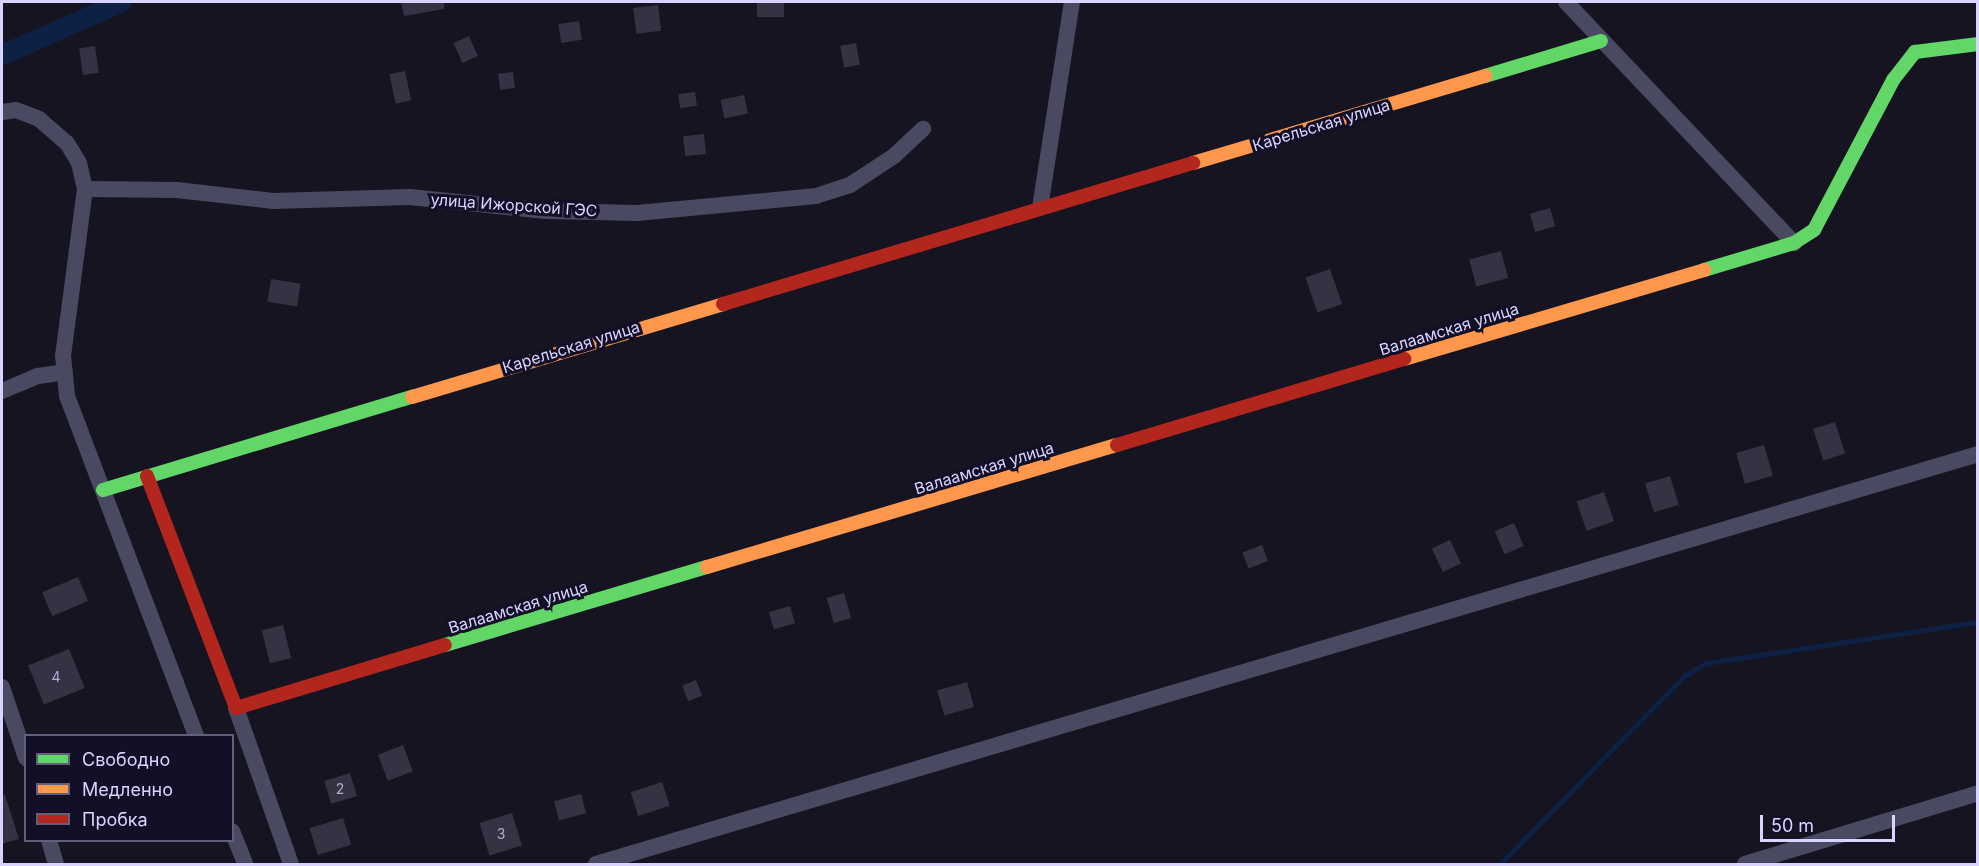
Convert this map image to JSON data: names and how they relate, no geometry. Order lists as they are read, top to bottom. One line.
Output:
{"streets":{"street":["Карельская улица","улица Ижорской ГЭС","Валаамская улица"]},"house_numbers":["4","2","3"],"legend":["Свободно","Медленно","Пробка"],"scale_bar":"50 m"}
